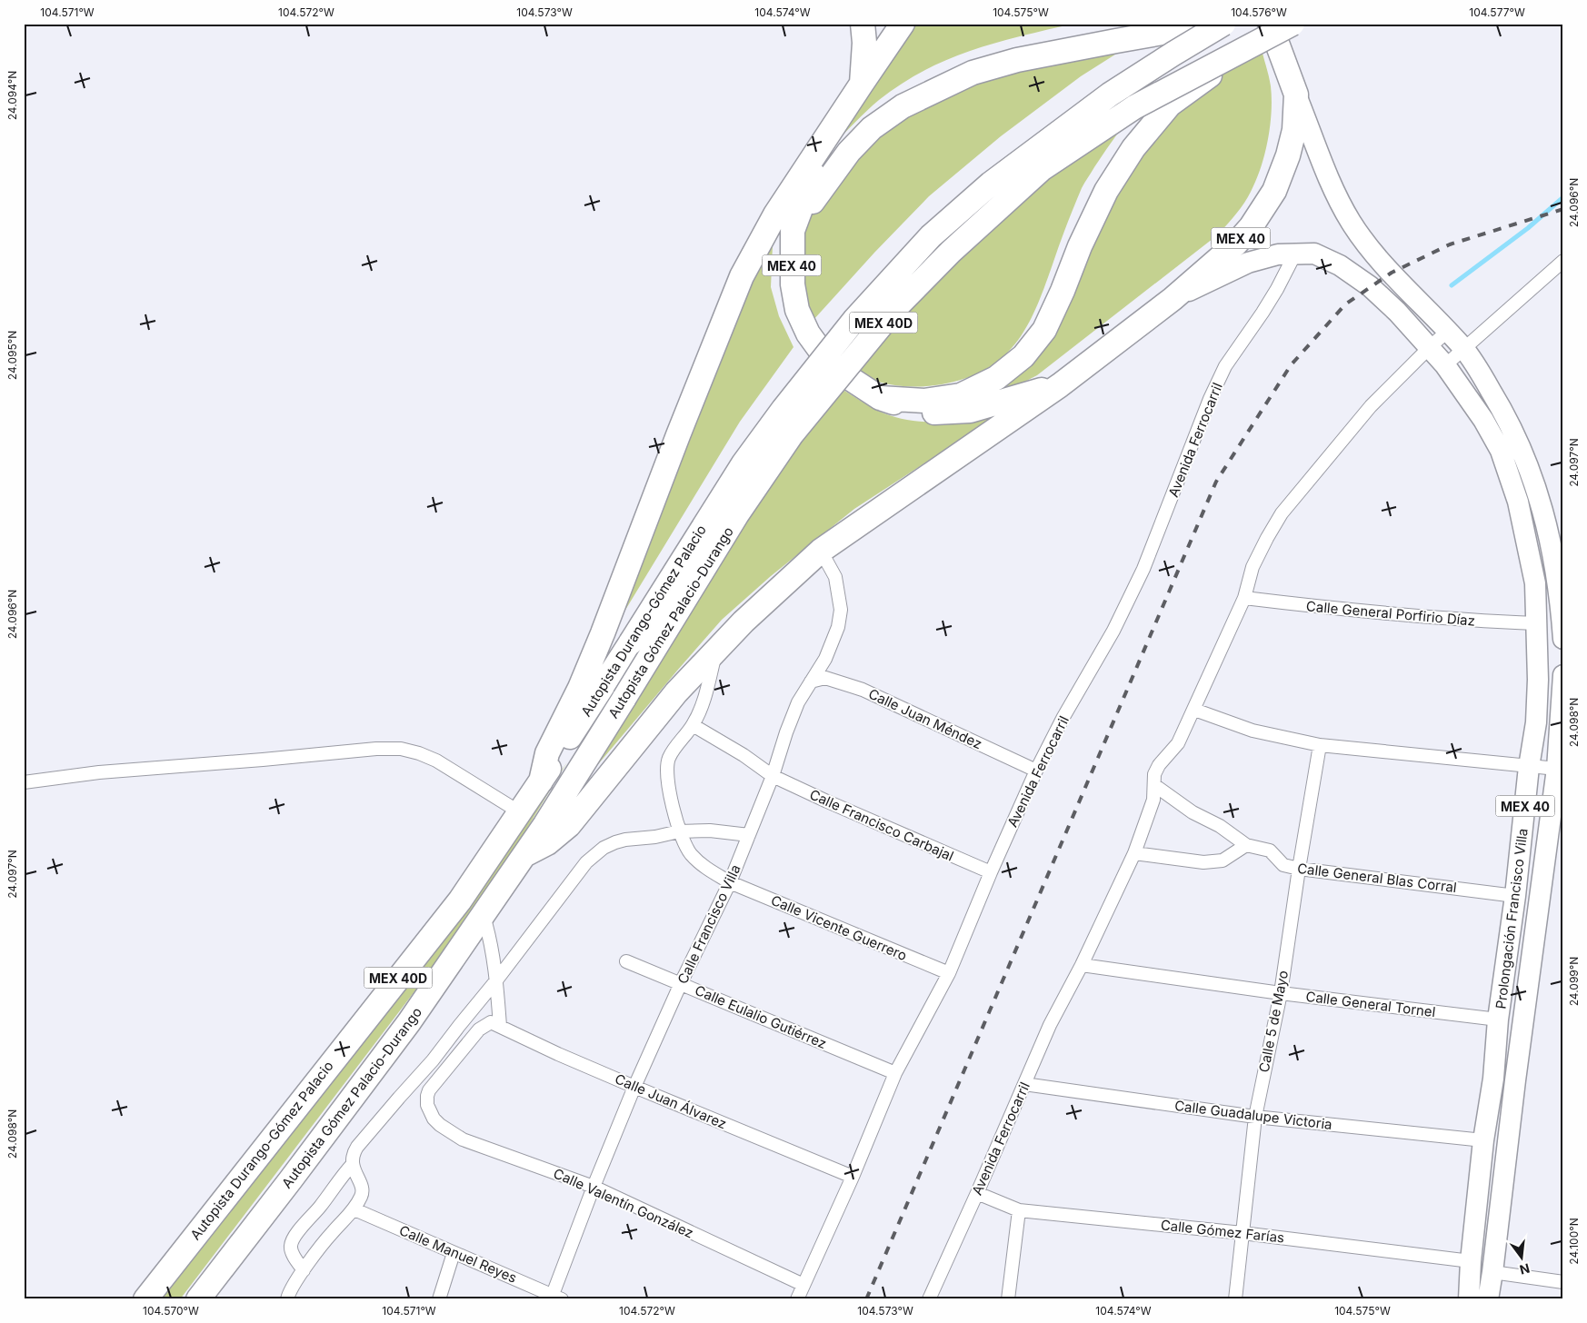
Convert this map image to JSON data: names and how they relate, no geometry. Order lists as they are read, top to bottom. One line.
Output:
{"streets":{"highway":["MEX 40","MEX 40D","Autopista Durango-Gómez Palacio","Autopista Gómez Palacio-Durango"],"main road":["Prolongación Francisco Villa"],"street":["Avenida Ferrocarril","Calle General Porfirio Díaz","Calle Juan Méndez","Calle Francisco Carbajal","Calle General Blas Corral","Calle Francisco Villa","Calle Vicente Guerrero","Calle General Tornel","Calle Eulalio Gutiérrez","Calle 5 de Mayo","Calle Juan Álvarez","Calle Guadalupe Victoria","Calle Valentín González","Calle Gómez Farías","Calle Manuel Reyes"]},"crossings":[["MEX 40","Avenida Ferrocarril"],["MEX 40","Prolongación Francisco Villa"],["MEX 40D","Autopista Gómez Palacio-Durango"],["Avenida Ferrocarril","Calle General Porfirio Díaz"],["Avenida Ferrocarril","Calle Juan Méndez"],["Avenida Ferrocarril","Calle Francisco Carbajal"],["Avenida Ferrocarril","Calle General Blas Corral"],["Avenida Ferrocarril","Prolongación Francisco Villa"],["Avenida Ferrocarril","Calle Vicente Guerrero"],["Avenida Ferrocarril","Calle General Tornel"],["Avenida Ferrocarril","Calle Eulalio Gutiérrez"],["Avenida Ferrocarril","Calle Juan Álvarez"],["Avenida Ferrocarril","Calle Guadalupe Victoria"],["Avenida Ferrocarril","Calle Valentín González"],["Avenida Ferrocarril","Calle Gómez Farías"],["Calle General Porfirio Díaz","Prolongación Francisco Villa"],["Calle Juan Méndez","Calle Francisco Villa"],["Calle Francisco Carbajal","Calle Francisco Villa"],["Calle Francisco Carbajal","Calle Vicente Guerrero"],["Calle General Blas Corral","Prolongación Francisco Villa"],["Calle General Blas Corral","Calle 5 de Mayo"],["Prolongación Francisco Villa","Calle General Tornel"],["Prolongación Francisco Villa","Calle Guadalupe Victoria"],["Prolongación Francisco Villa","Calle Gómez Farías"],["Calle Francisco Villa","Calle Vicente Guerrero"],["Calle Francisco Villa","Calle Eulalio Gutiérrez"],["Calle Francisco Villa","Calle Juan Álvarez"],["Calle Francisco Villa","Calle Valentín González"],["Calle Francisco Villa","Calle Manuel Reyes"],["Calle General Tornel","Calle 5 de Mayo"],["Calle 5 de Mayo","Calle Guadalupe Victoria"],["Calle 5 de Mayo","Calle Gómez Farías"]],"north":"bottom","coordinates":["104.571°W","104.572°W","104.573°W","104.574°W","104.575°W","104.576°W","104.577°W","24.094°N","24.096°N","24.095°N","24.097°N","24.098°N","24.099°N","24.100°N","104.570°W"]}
